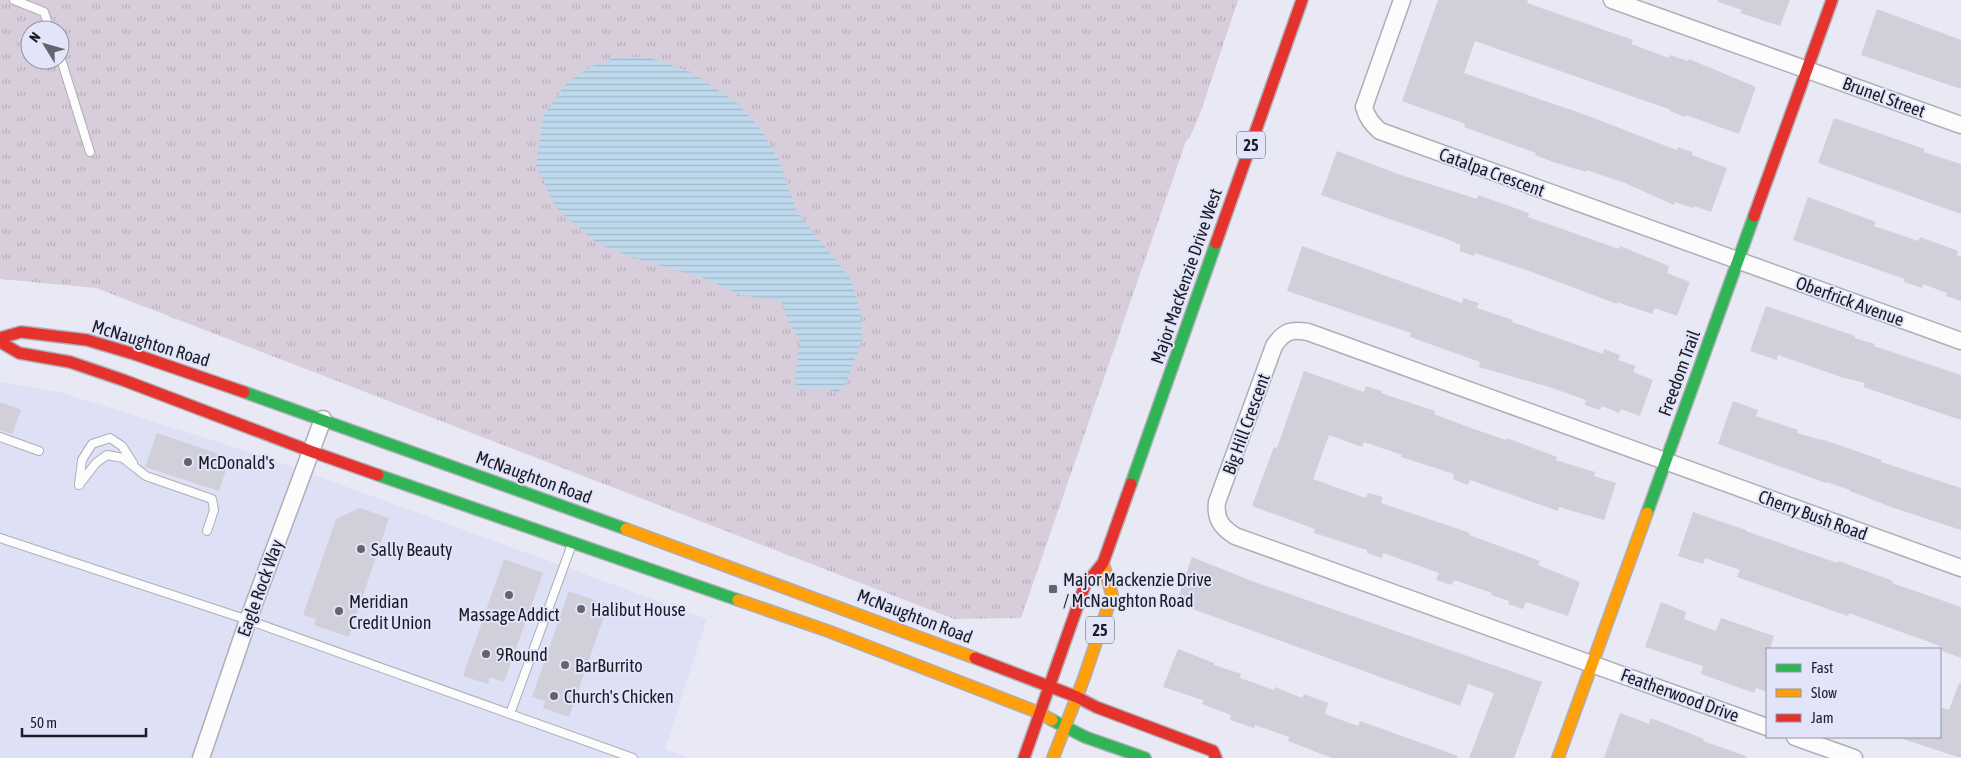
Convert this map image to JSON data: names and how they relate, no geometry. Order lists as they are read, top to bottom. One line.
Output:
{"streets":{"street":["Brunel Street","25","Catalpa Crescent","Major MacKenzie Drive West","Oberfrick Avenue","McNaughton Road","Freedom Trail","Big Hill Crescent","Cherry Bush Road","Eagle Rock Way","Featherwood Drive"]},"crossings":[["Brunel Street","Freedom Trail"],["25","Major MacKenzie Drive West"],["25","McNaughton Road"],["Catalpa Crescent","Oberfrick Avenue"],["Catalpa Crescent","Freedom Trail"],["Major MacKenzie Drive West","McNaughton Road"],["Oberfrick Avenue","Freedom Trail"],["McNaughton Road","Eagle Rock Way"],["Freedom Trail","Big Hill Crescent"],["Freedom Trail","Cherry Bush Road"],["Freedom Trail","Featherwood Drive"],["Big Hill Crescent","Cherry Bush Road"],["Big Hill Crescent","Featherwood Drive"]],"places":{"other":["McDonald's","Sally Beauty","Massage Addict","Halibut House","Meridian Credit Union","9Round","BarBurrito","Church's Chicken"],"transit":["Major Mackenzie Drive / McNaughton Road"]},"legend":["Fast","Slow","Jam"],"scale_bar":"50 m","north":"top left"}
